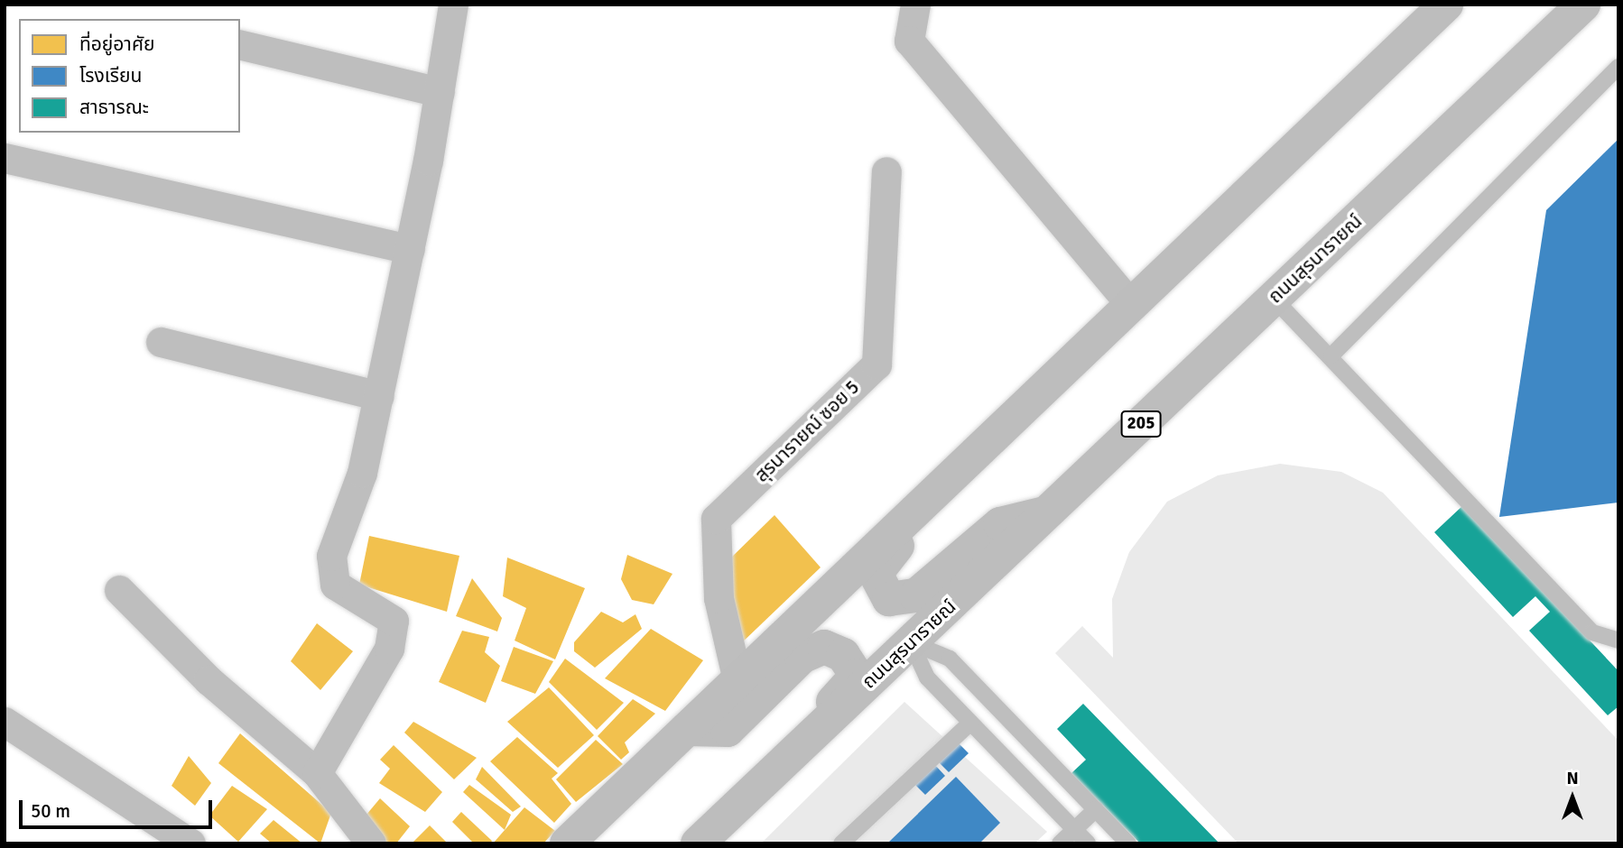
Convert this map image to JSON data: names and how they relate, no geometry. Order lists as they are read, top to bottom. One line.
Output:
{"streets":{"main road":["ถนนสุรนารายณ์","205"],"street":["สุรนารายณ์ ซอย 5"]},"crossings":[["ถนนสุรนารายณ์","สุรนารายณ์ ซอย 5"]],"legend":["ที่อยู่อาศัย","โรงเรียน","สาธารณะ"],"scale_bar":"50 m","north":"top"}
